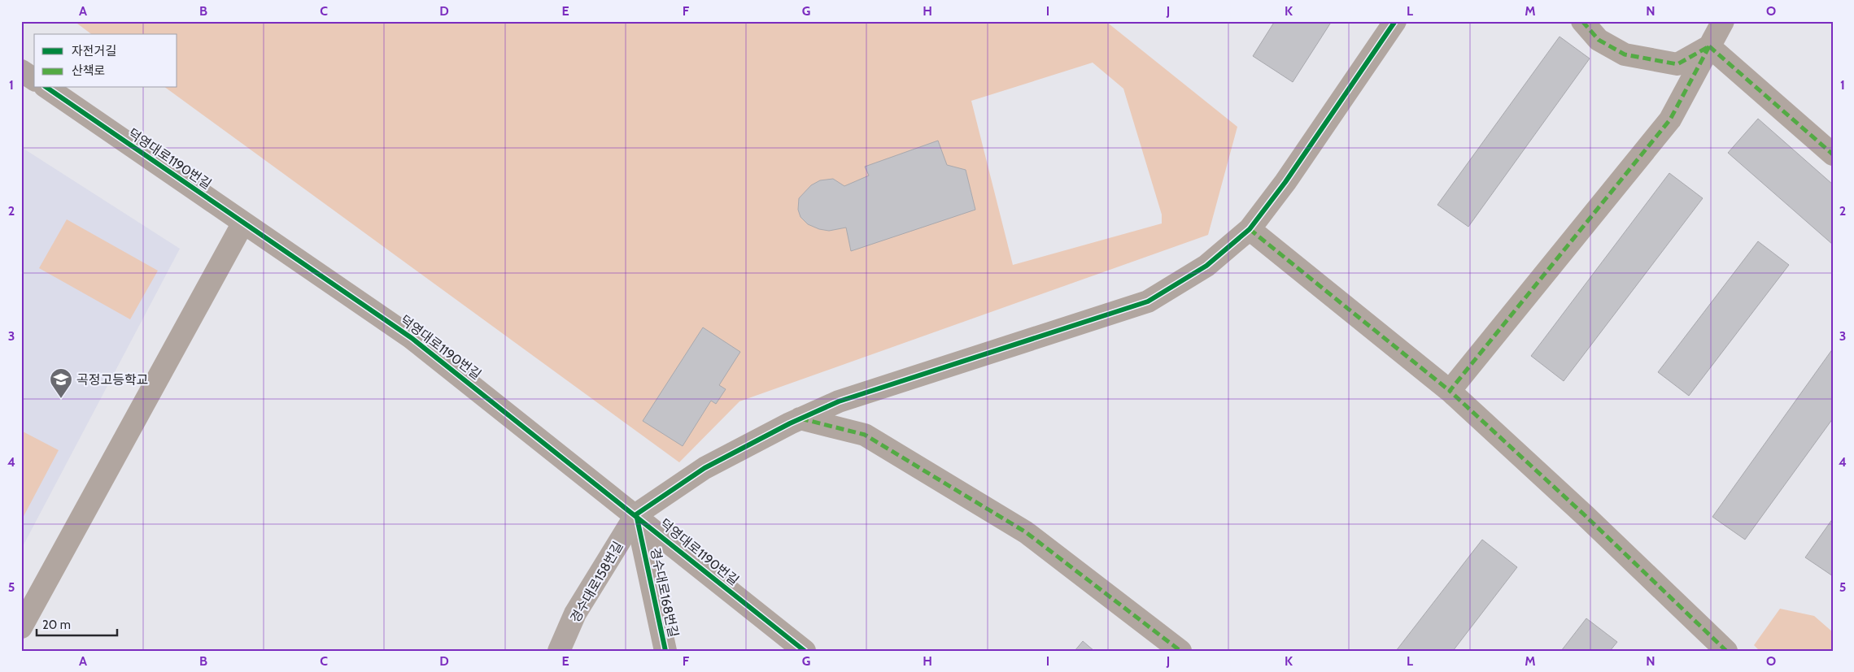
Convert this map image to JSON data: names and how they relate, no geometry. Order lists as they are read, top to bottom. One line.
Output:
{"streets":{"main road":["경수대로158번길"],"street":["덕영대로1190번길","경수대로168번길"]},"crossings":[["덕영대로1190번길","경수대로158번길"],["덕영대로1190번길","경수대로168번길"],["경수대로158번길","경수대로168번길"]],"places":{"school or university":["곡정고등학교"]},"legend":["자전거길","산책로"],"scale_bar":"20 m","grid":{"columns":["A","B","C","D","E","F","G","H","I","J","K","L","M","N","O"],"rows":["1","2","3","4","5"]}}
